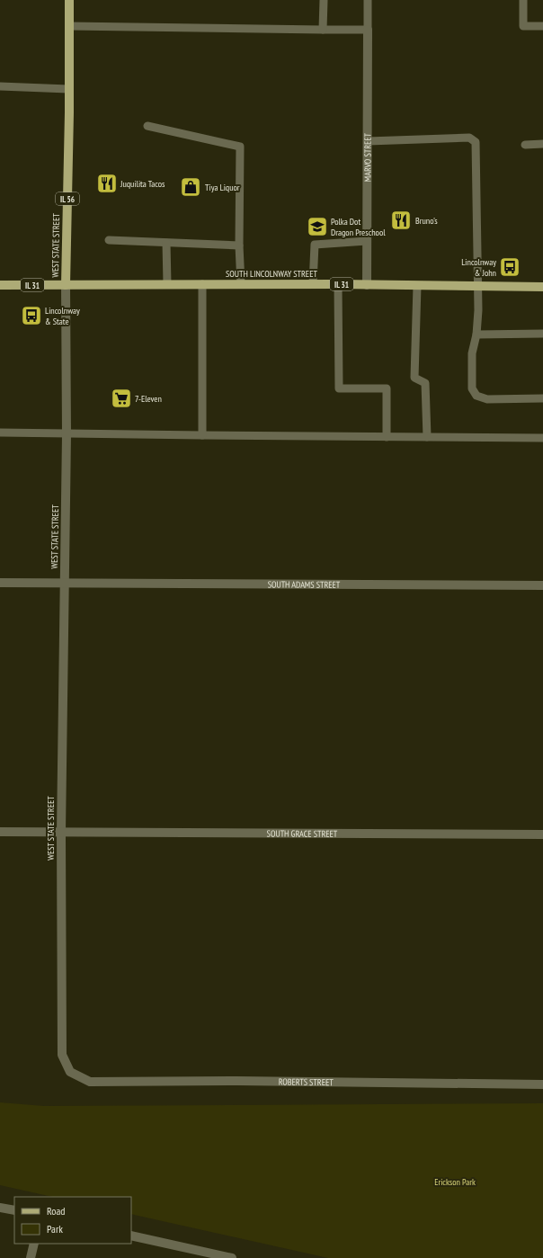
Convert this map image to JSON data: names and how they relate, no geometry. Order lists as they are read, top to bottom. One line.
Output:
{"streets":{"main road":["IL 56","WEST STATE STREET","SOUTH LINCOLNWAY STREET","IL 31"],"street":["MARVO STREET","SOUTH ADAMS STREET","SOUTH GRACE STREET","ROBERTS STREET"]},"crossings":[["MARVO STREET","SOUTH LINCOLNWAY STREET"],["WEST STATE STREET","SOUTH LINCOLNWAY STREET"],["WEST STATE STREET","IL 31"],["WEST STATE STREET","SOUTH ADAMS STREET"],["WEST STATE STREET","SOUTH GRACE STREET"],["WEST STATE STREET","ROBERTS STREET"],["SOUTH LINCOLNWAY STREET","IL 31"]],"parks":["Erickson Park"],"places":{"restaurant":["Juquilita Tacos","Bruno's"],"shop":["Tiya Liquor"],"school or university":["Polka Dot Dragon Preschool"],"bus stop":["Lincolnway & John","Lincolnway & State"],"supermarket":["7-Eleven"]},"legend":["Road","Park"]}
